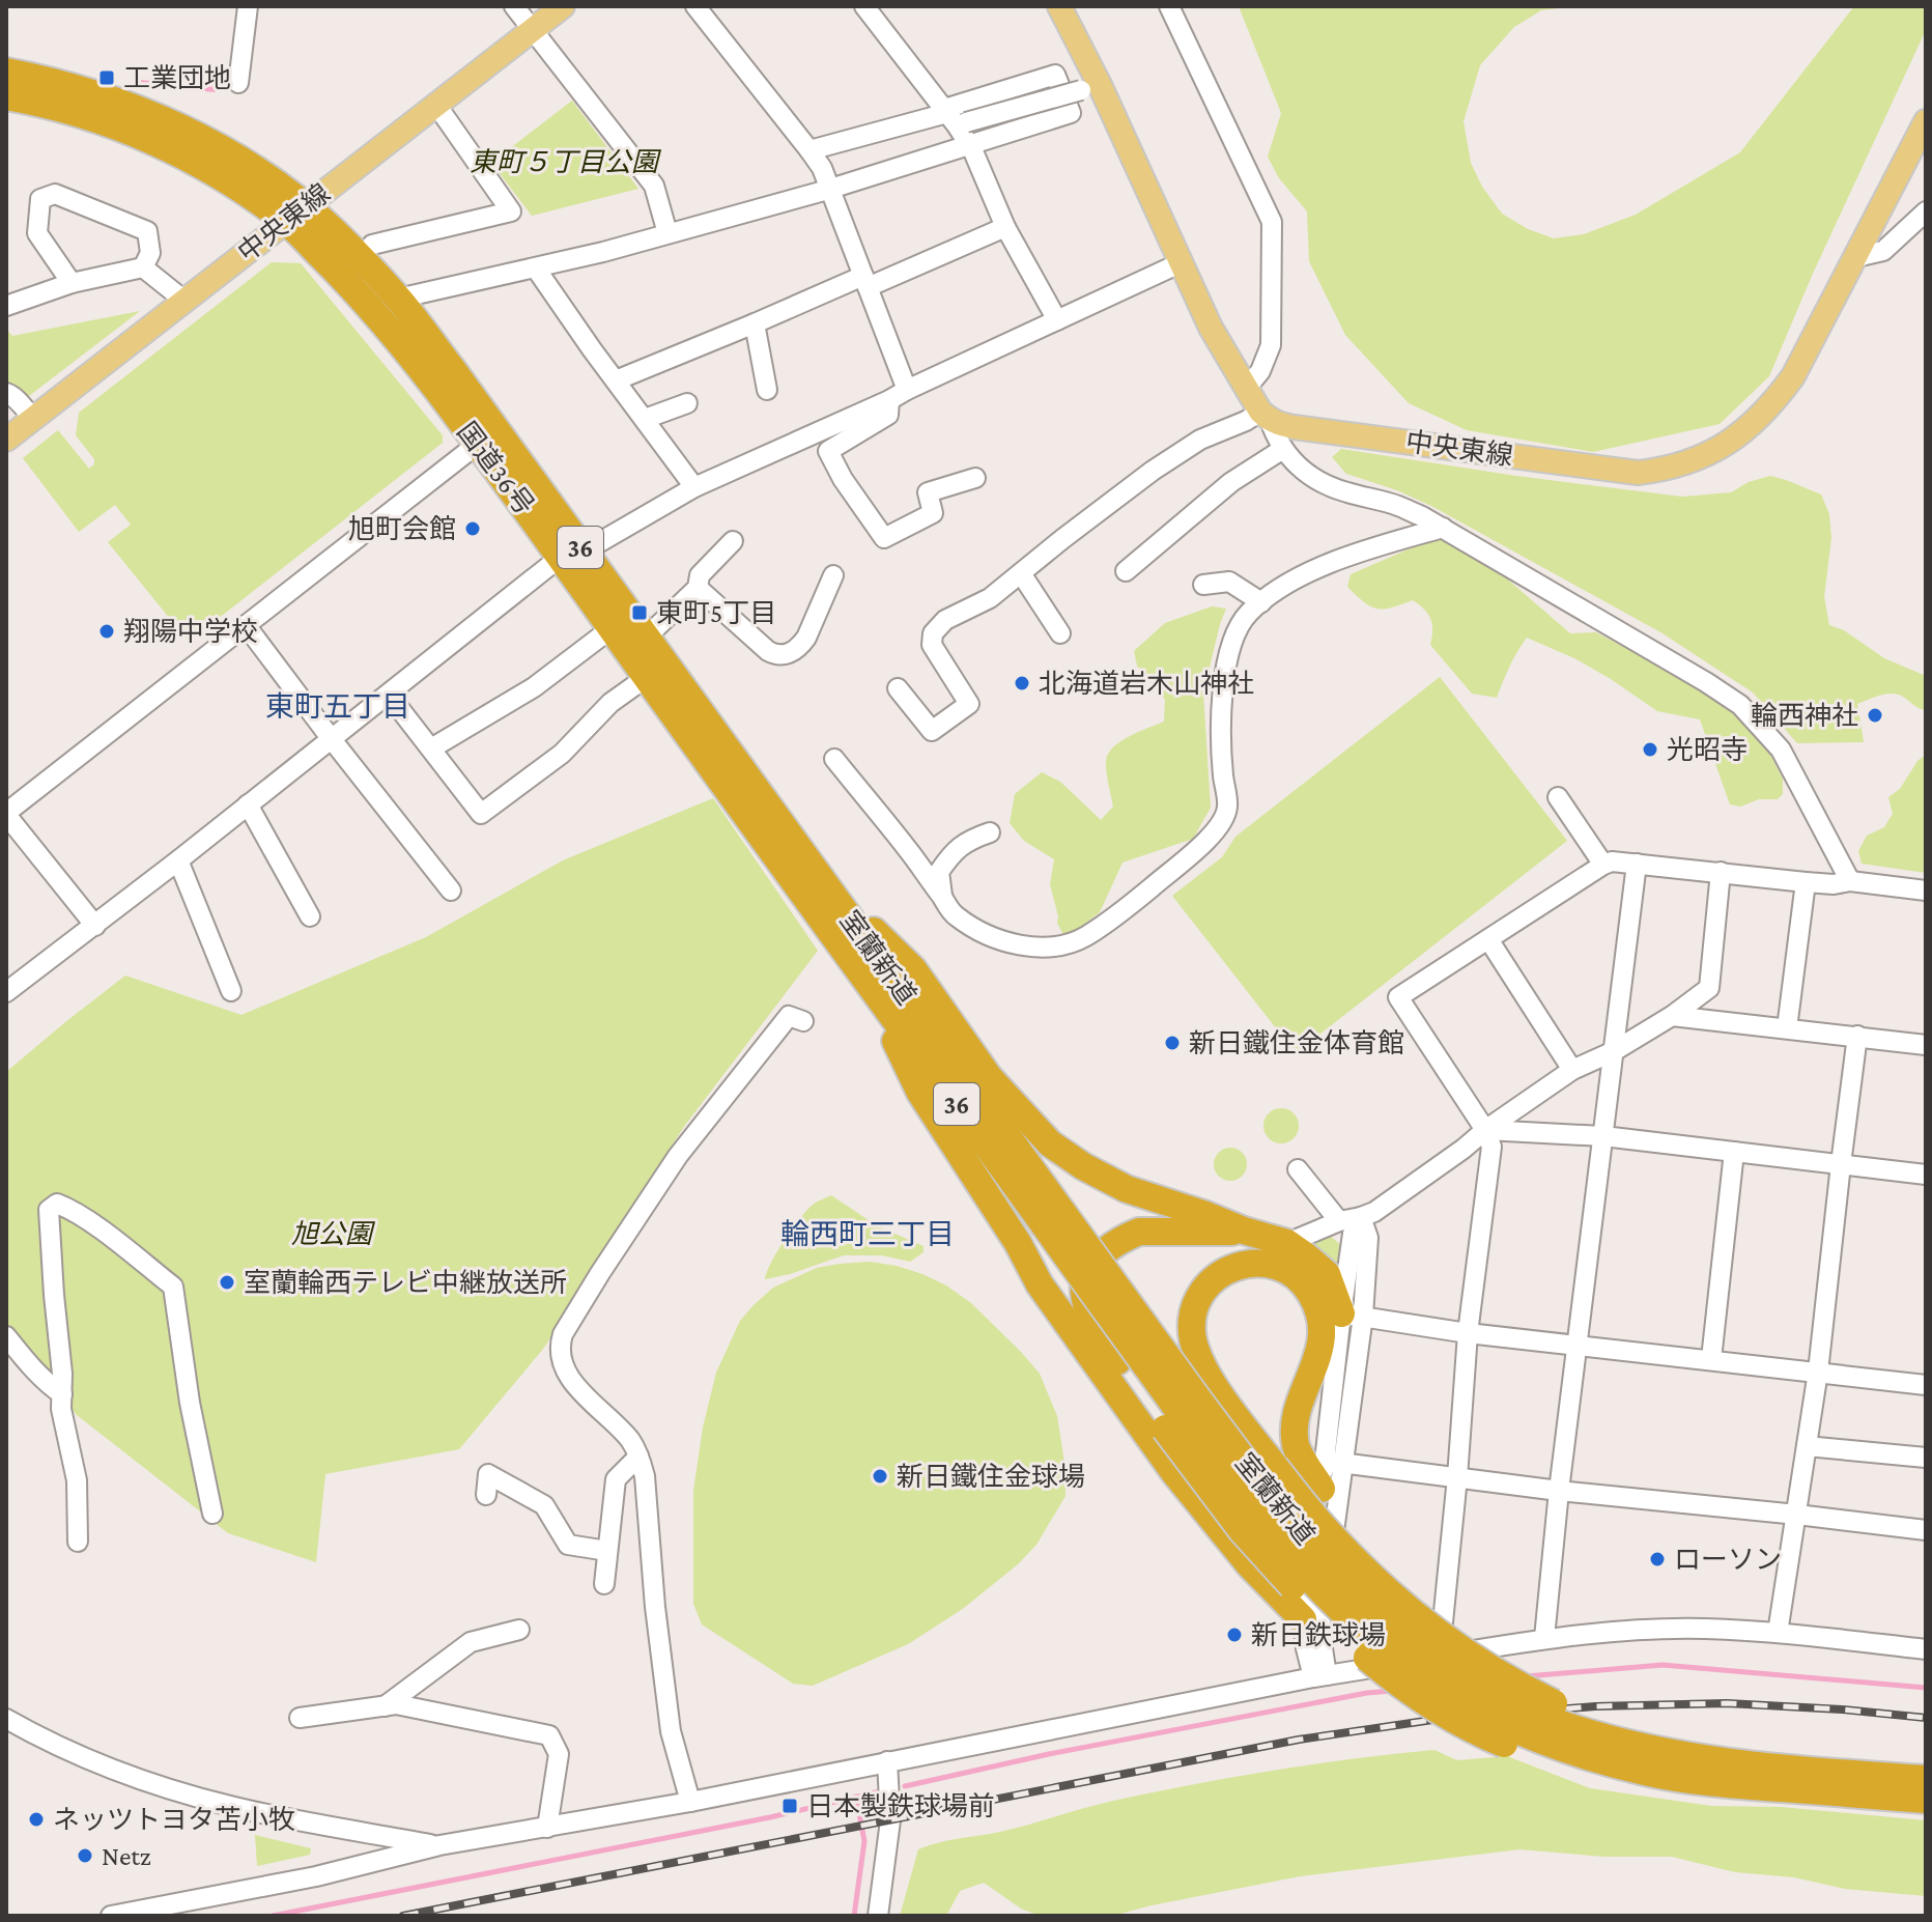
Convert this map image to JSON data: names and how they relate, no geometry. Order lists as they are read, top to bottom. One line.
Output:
{"streets":{"highway":["国道36号","36","室蘭新道"],"main road":["中央東線"]},"crossings":[["中央東線","国道36号"],["国道36号","室蘭新道"]],"districts":["東町五丁目","輪西町三丁目"],"parks":["東町５丁目公園","旭公園"],"places":{"transit":["工業団地","東町5丁目","日本製鉄球場前"],"other":["旭町会館","翔陽中学校","北海道岩木山神社","輪西神社","光昭寺","新日鐵住金体育館","室蘭輪西テレビ中継放送所","新日鐵住金球場","ローソン","新日鉄球場","ネッツトヨタ苫小牧","Netz"]}}
